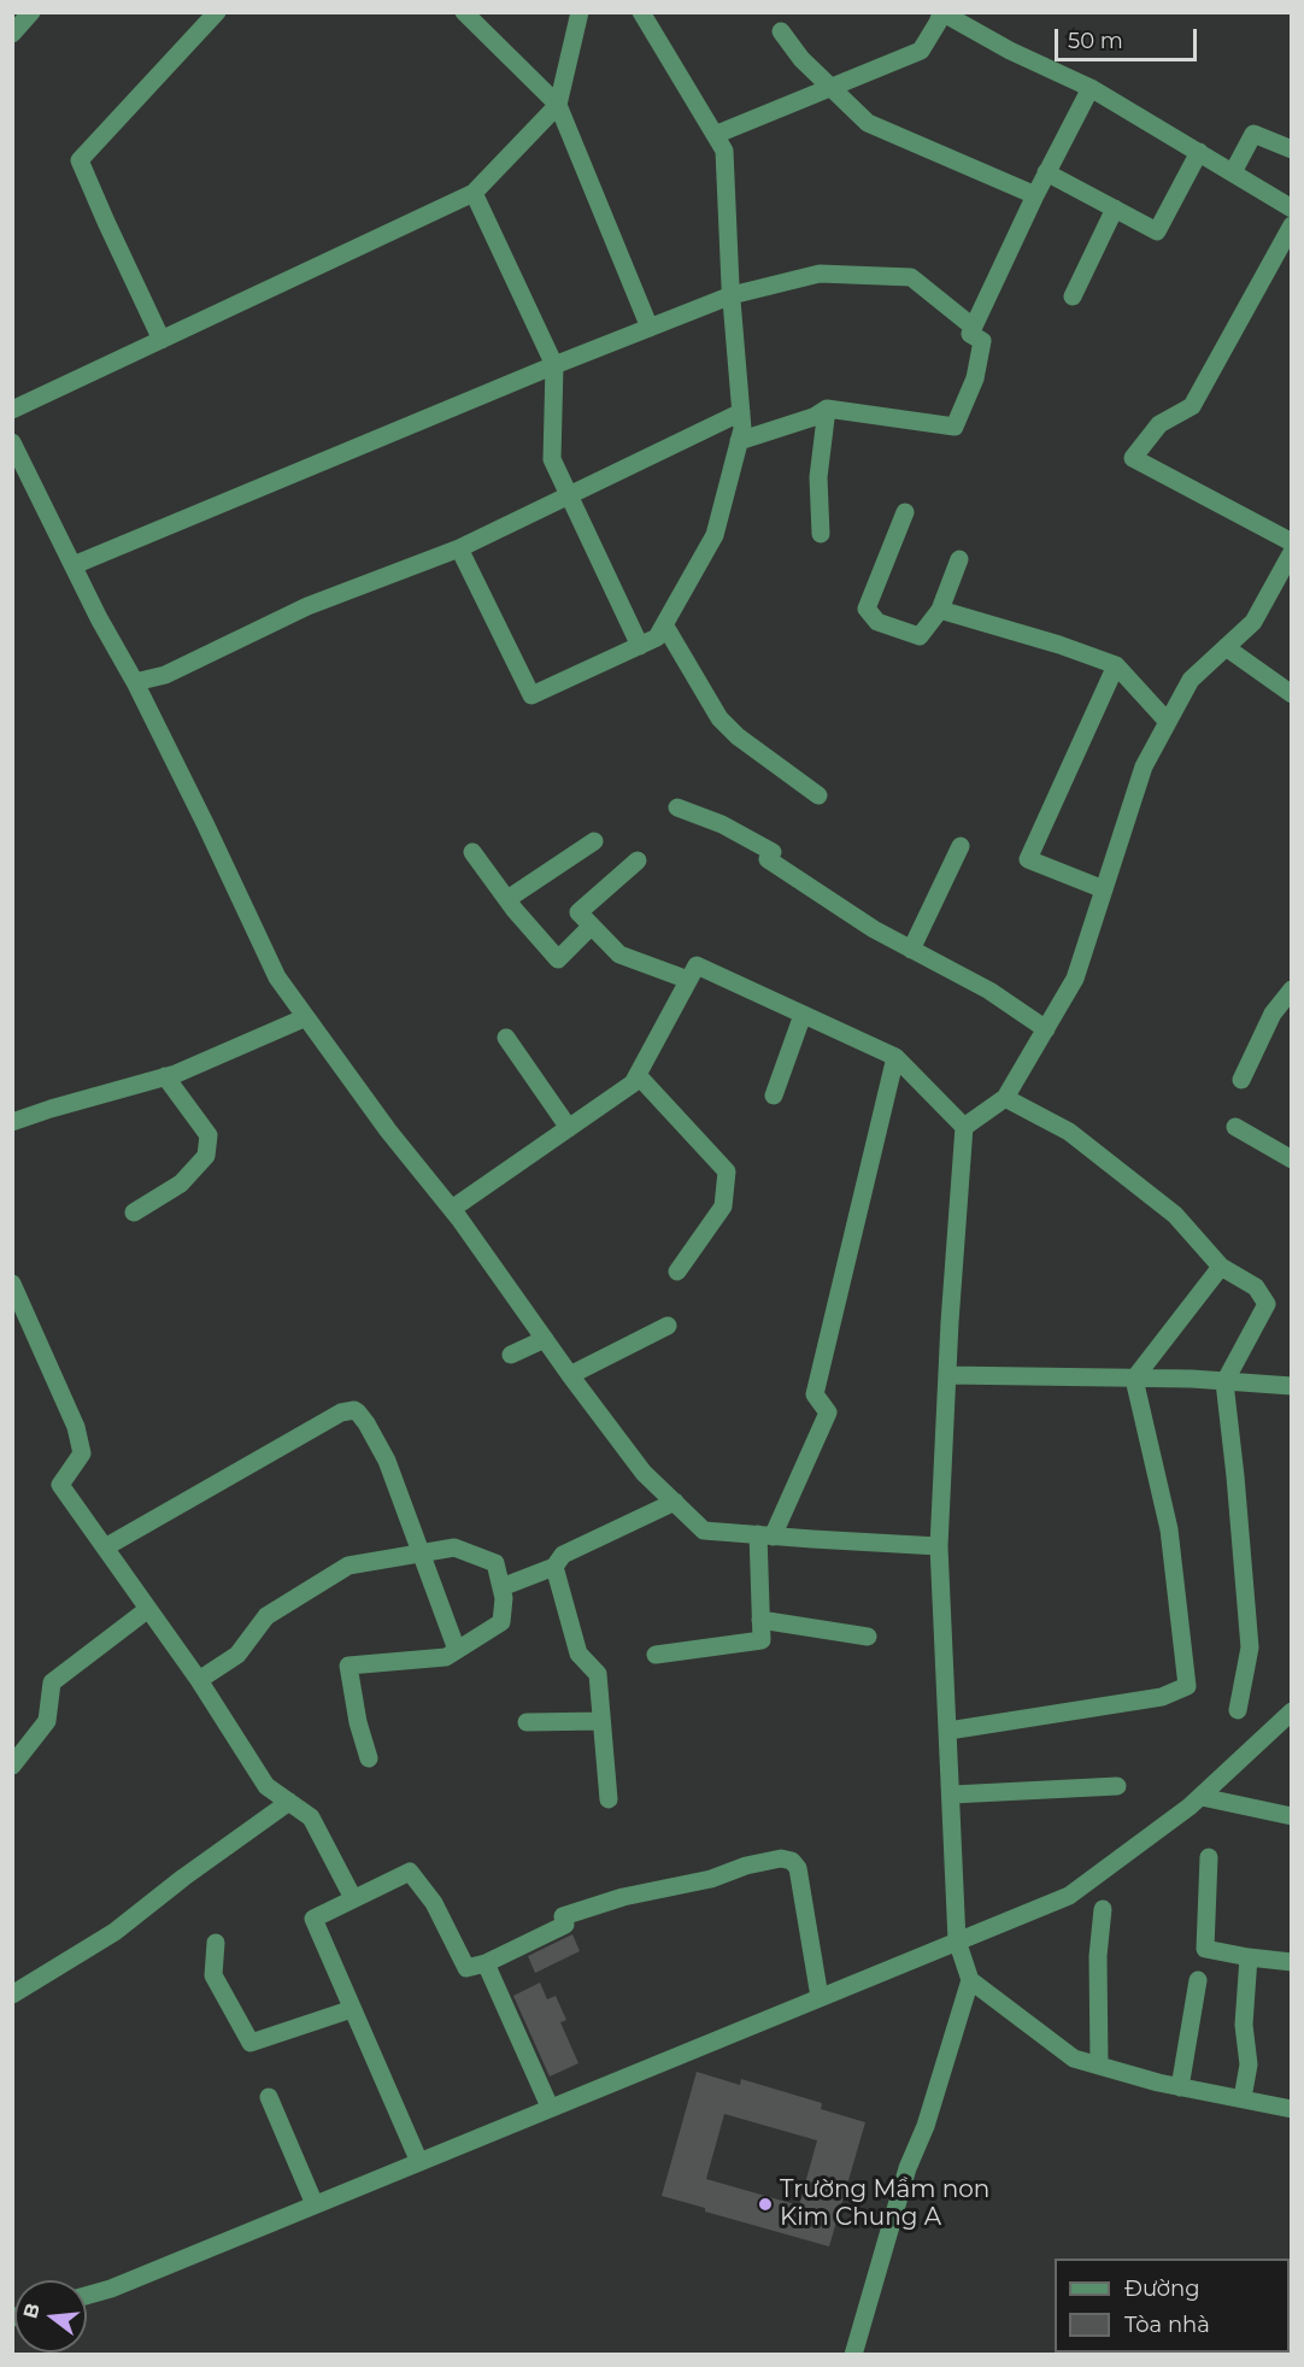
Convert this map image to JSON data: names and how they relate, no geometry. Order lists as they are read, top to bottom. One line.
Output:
{"places":["Trường Mầm non Kim Chung A"],"legend":["Đường","Tòa nhà"],"scale_bar":"50 m","north":"left"}
